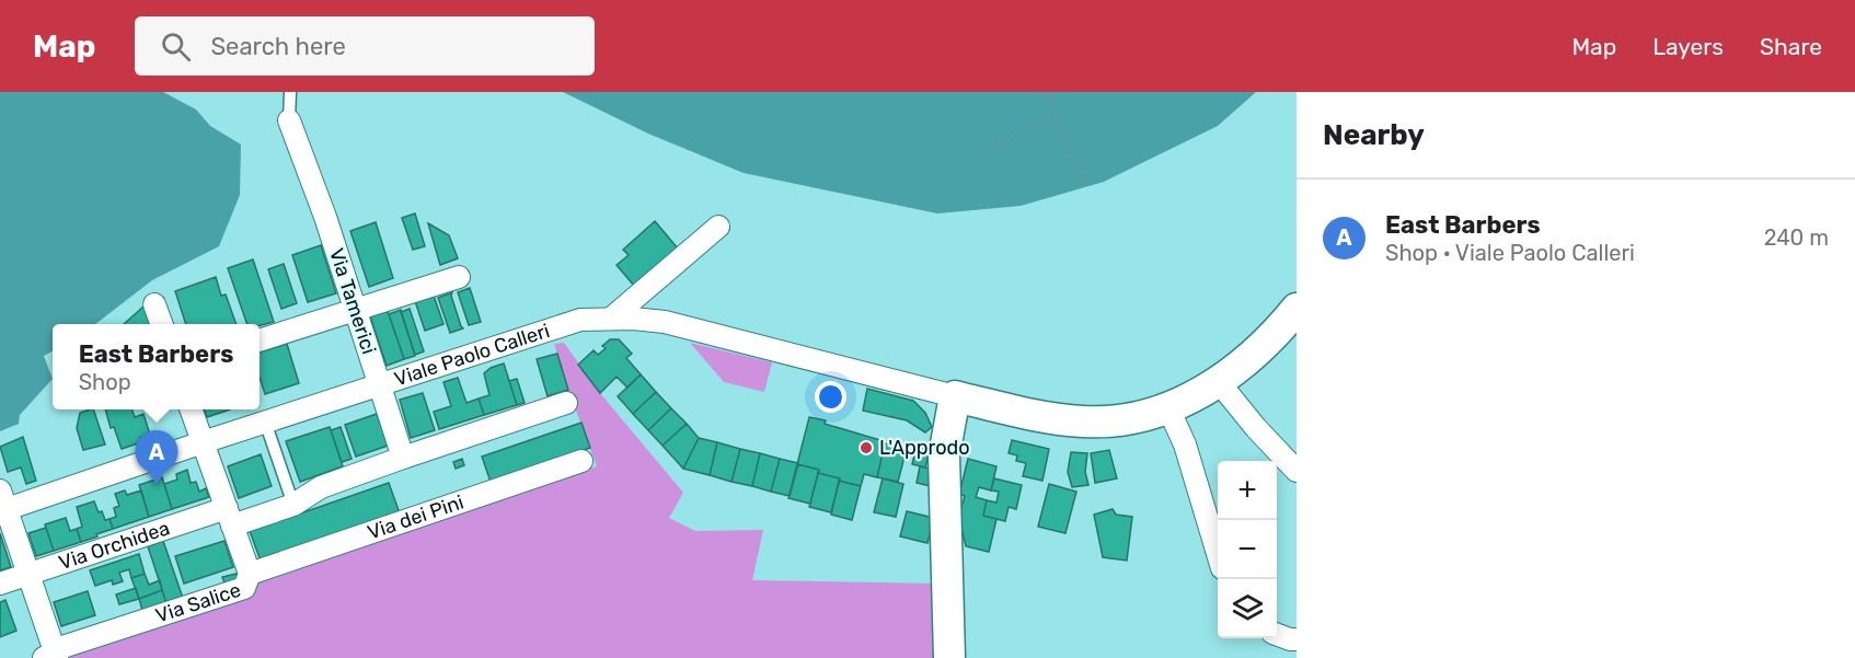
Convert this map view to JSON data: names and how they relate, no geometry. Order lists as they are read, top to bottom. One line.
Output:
{"streets":{"street":["Via Tamerici","Viale Paolo Calleri","Via dei Pini","Via Orchidea","Via Salice"]},"crossings":[["Via Tamerici","Viale Paolo Calleri"],["Viale Paolo Calleri","Via Salice"],["Via dei Pini","Via Salice"],["Via Orchidea","Via Salice"]],"places":["L'Approdo"],"page":{"header":"Map","search":"Search here","nav":["Map","Layers","Share"],"heading":"Nearby","list":[{"mark":"A","name":"East Barbers","note":"Shop · Viale Paolo Calleri","value":"240 m"}],"popup":["East Barbers","Shop"],"pins":"A","map_buttons":["+","−"]}}
